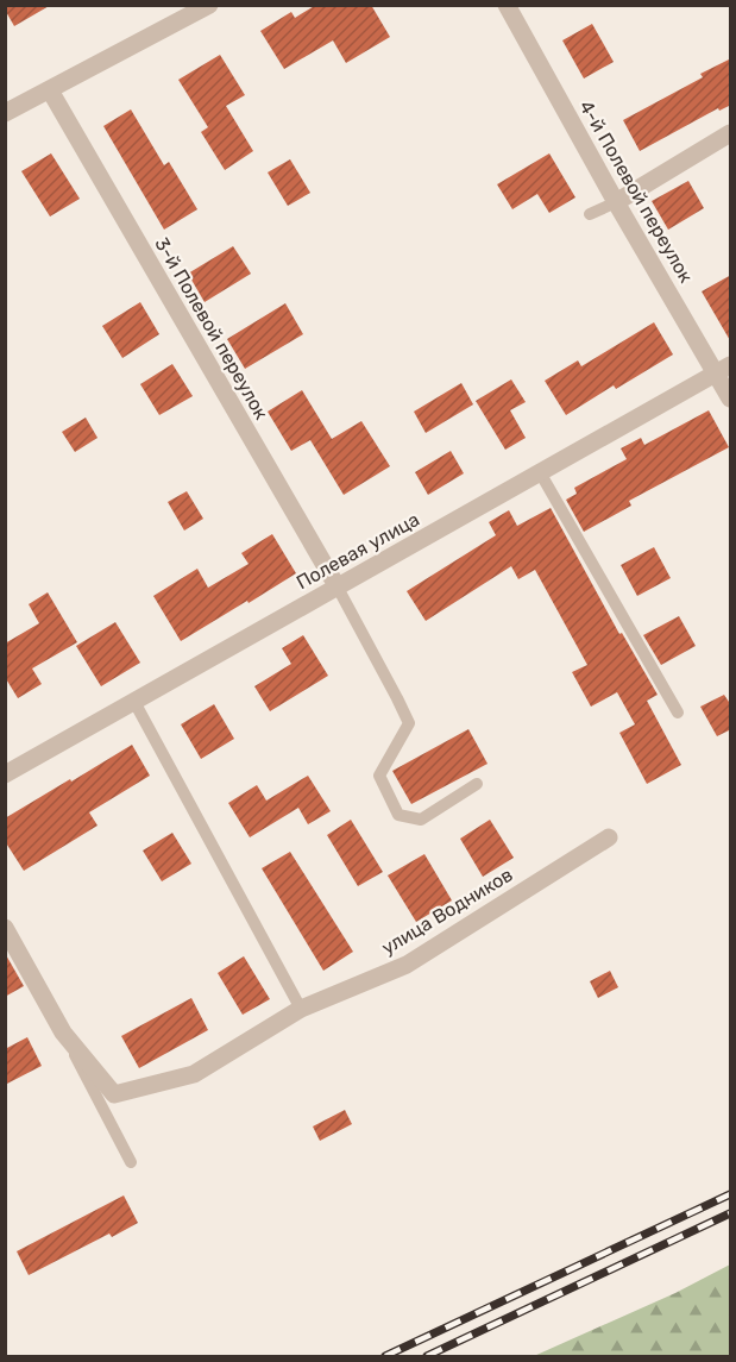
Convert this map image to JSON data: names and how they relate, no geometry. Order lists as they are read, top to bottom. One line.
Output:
{"streets":{"street":["4-й Полевой переулок","3-й Полевой переулок","Полевая улица","улица Водников"]},"crossings":[["4-й Полевой переулок","Полевая улица"],["3-й Полевой переулок","Полевая улица"]]}
